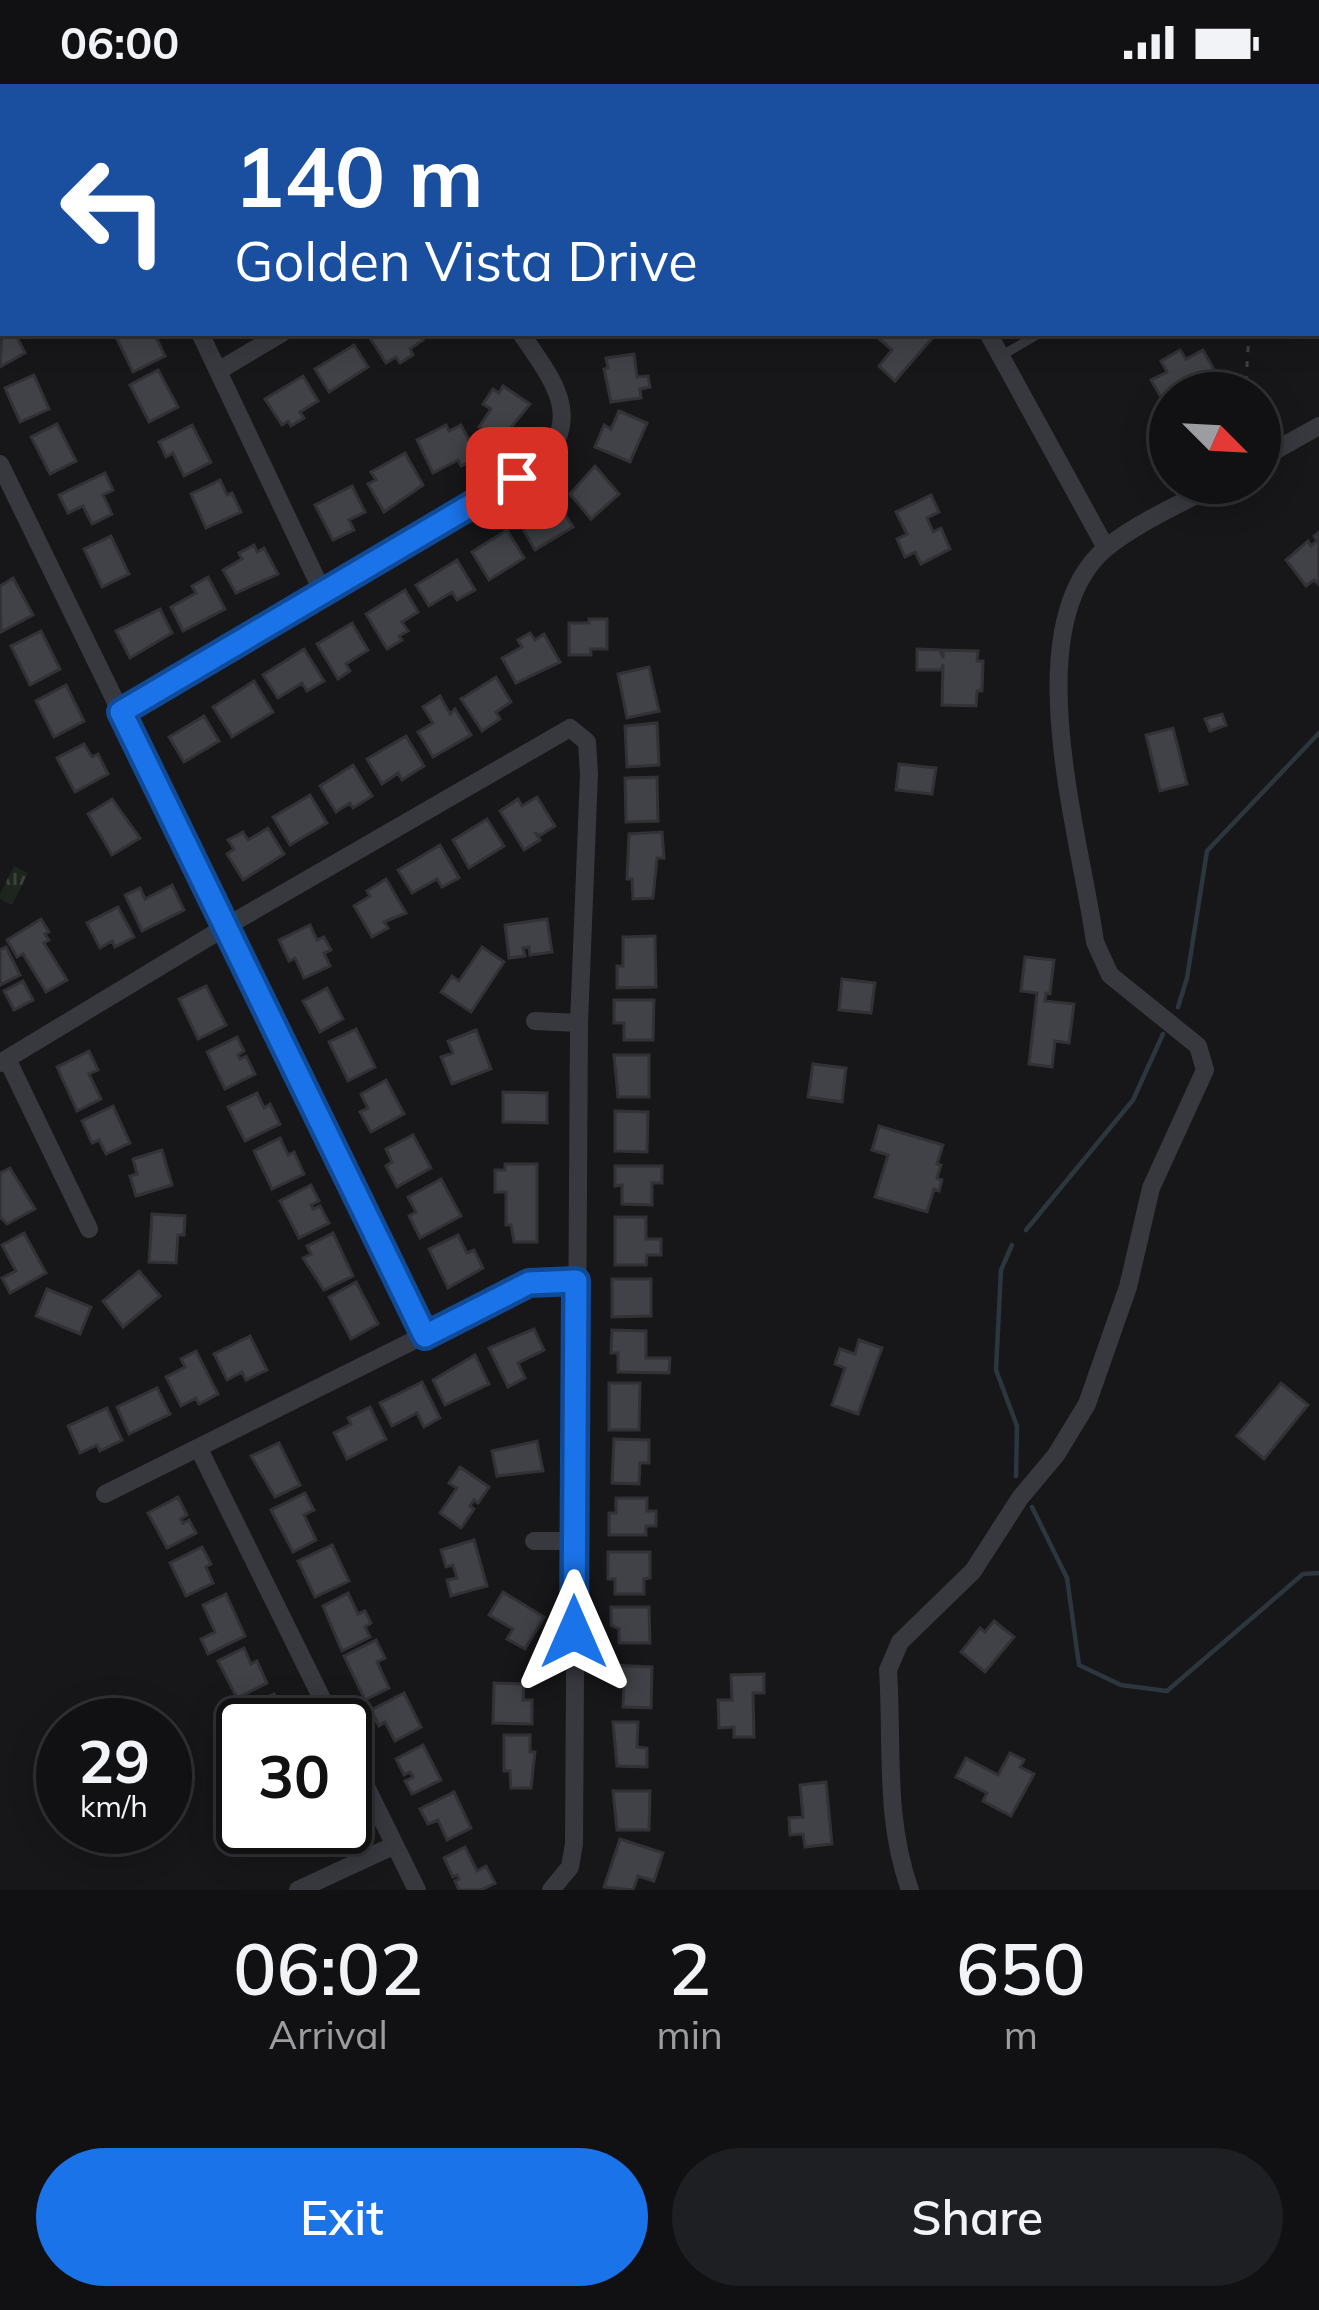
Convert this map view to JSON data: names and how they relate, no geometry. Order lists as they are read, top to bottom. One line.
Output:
{"north":"bottom right","page":{"status":"06:00","turn":["140 m","Golden Vista Drive"],"speed":"29 km/h","limit":"30","eta":["06:02","Arrival","2","min","650","m"],"buttons":["Exit","Share"]}}
